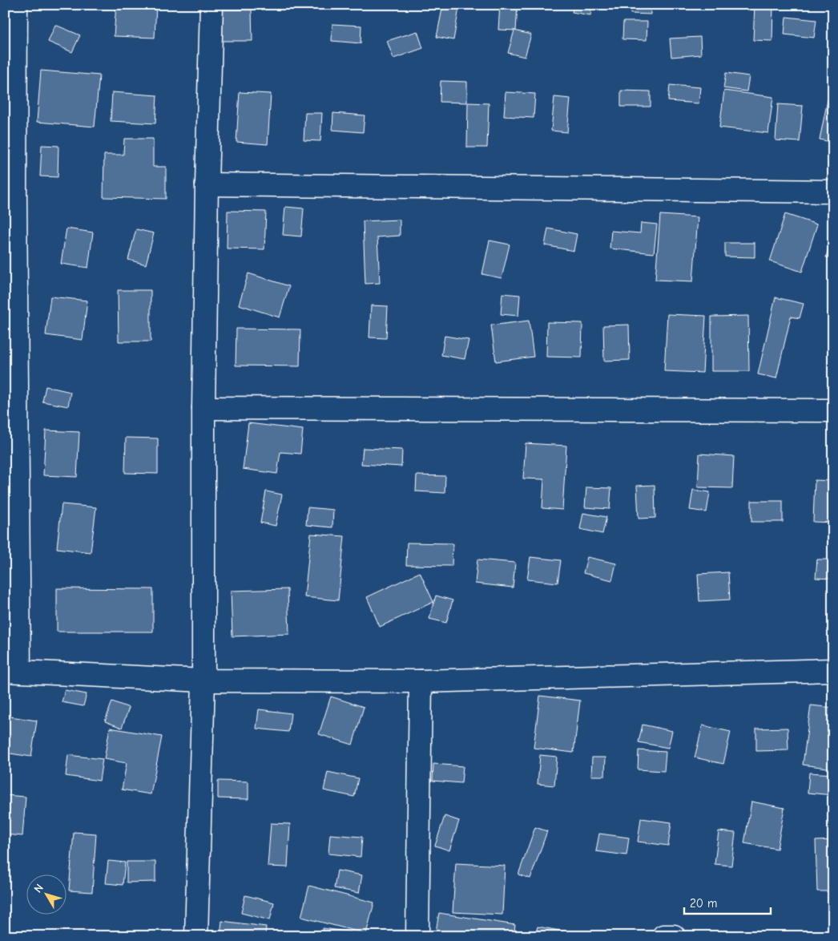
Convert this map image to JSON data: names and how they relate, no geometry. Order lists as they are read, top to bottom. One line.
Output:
{"scale_bar":"20 m","north":"top left"}
